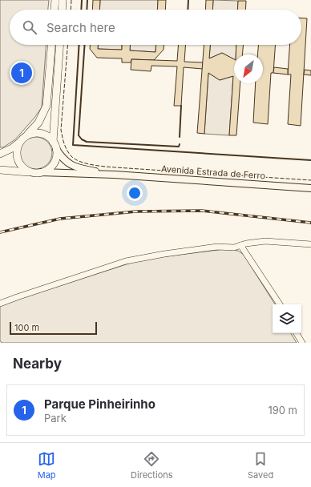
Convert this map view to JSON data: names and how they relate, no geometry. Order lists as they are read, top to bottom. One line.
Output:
{"streets":{"main road":["Avenida Estrada de Ferro"]},"scale_bar":"100 m","north":"bottom left","page":{"search":"Search here","pins":"1","scale":"100 m","heading":"Nearby","list":[{"mark":"1","name":"Parque Pinheirinho","note":"Park","value":"190 m"}],"nav":["Map","Directions","Saved"]}}
